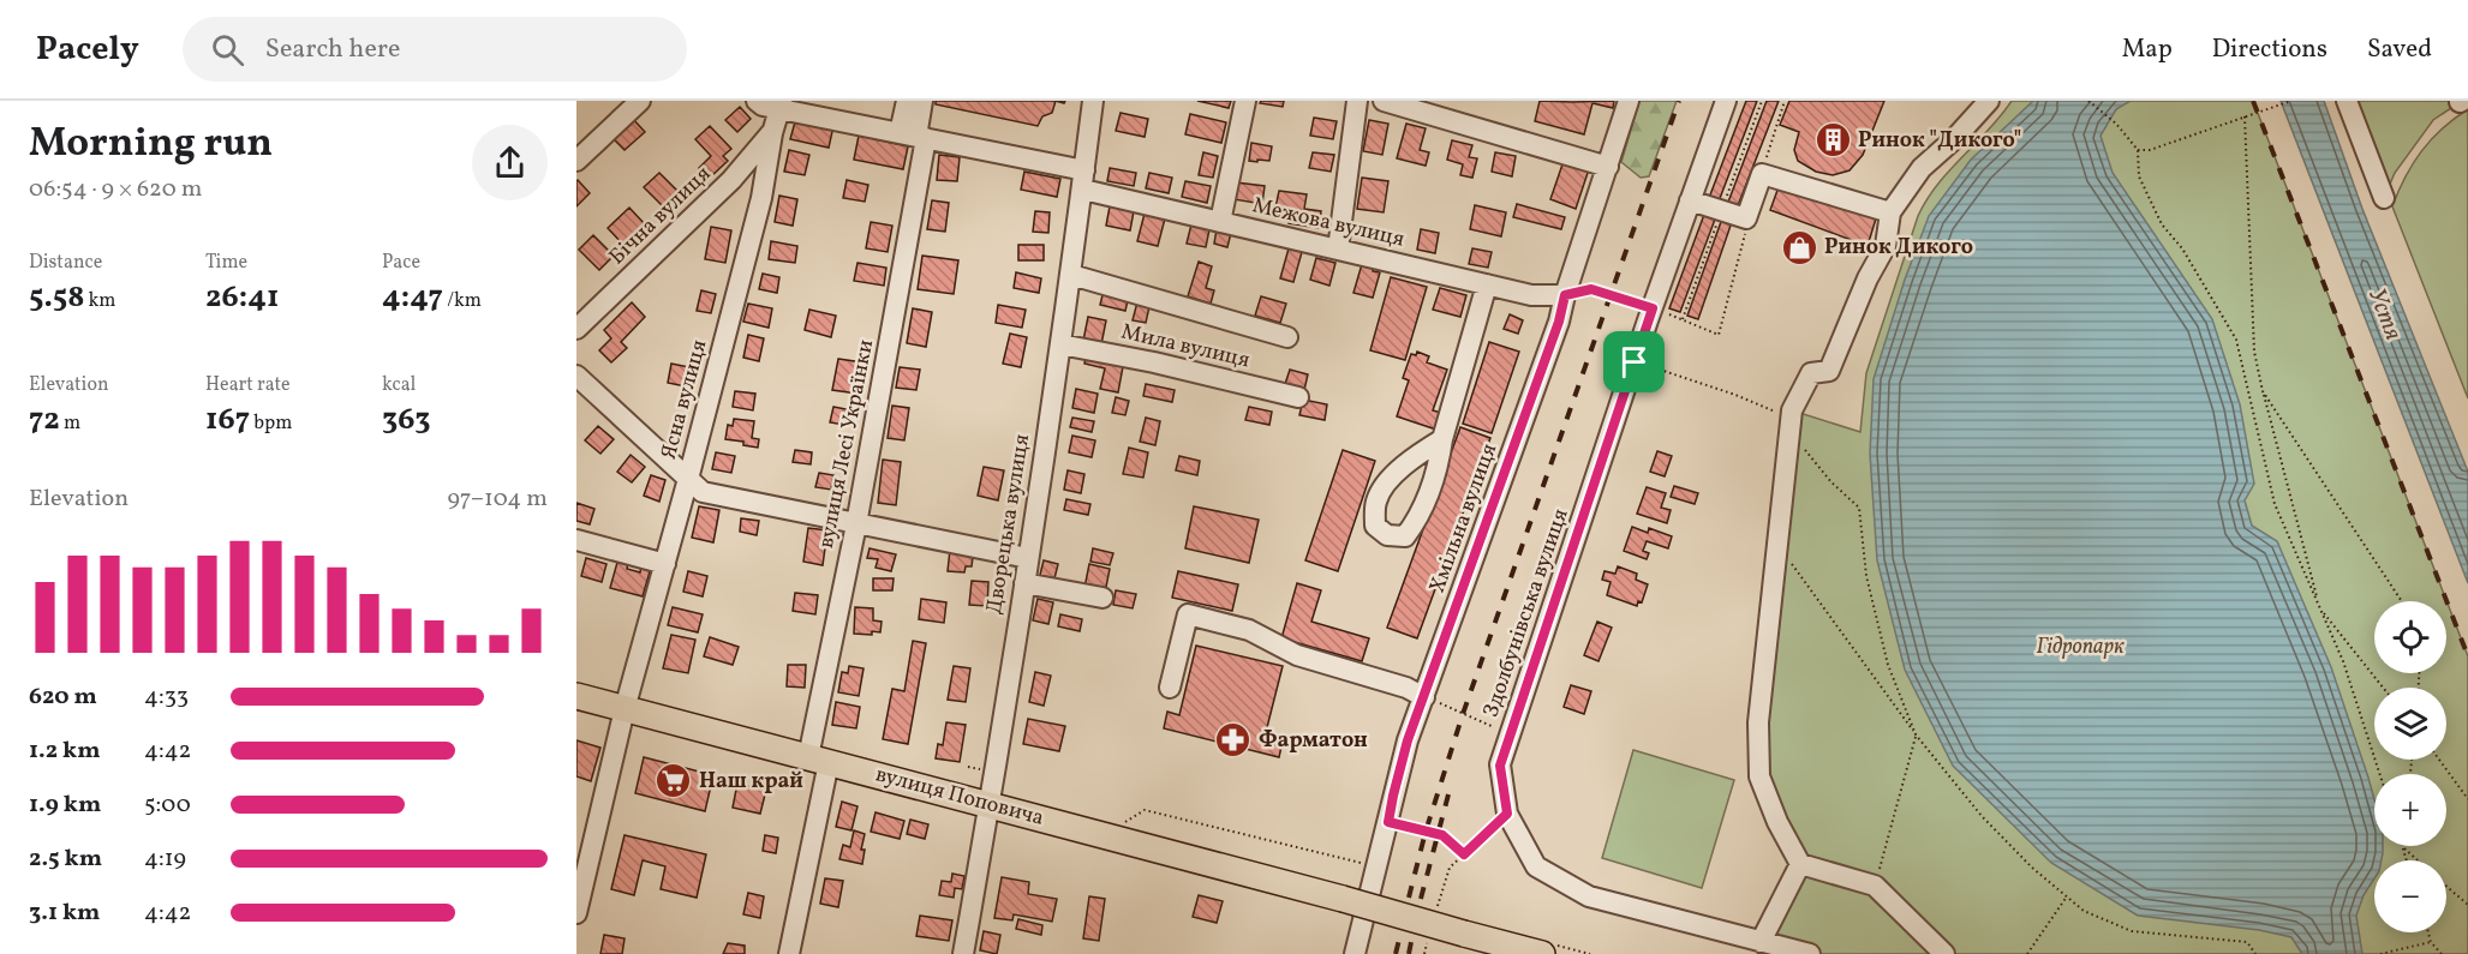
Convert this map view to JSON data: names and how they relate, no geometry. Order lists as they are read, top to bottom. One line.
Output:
{"streets":{"main road":["вулиця Поповича"],"street":["Бічна вулиця","Межова вулиця","Мила вулиця","Ясна вулиця","вулиця Лесі Українки","Хмільна вулиця","Дворецька вулиця","Здолбунівська вулиця"]},"crossings":[["Бічна вулиця","Ясна вулиця"],["Межова вулиця","Ясна вулиця"],["Межова вулиця","вулиця Лесі Українки"],["Межова вулиця","Хмільна вулиця"],["Межова вулиця","Дворецька вулиця"],["Мила вулиця","Дворецька вулиця"],["Ясна вулиця","вулиця Поповича"],["вулиця Лесі Українки","вулиця Поповича"],["Дворецька вулиця","вулиця Поповича"]],"water":["Устя"],"parks":["Гідропарк"],"places":{"building":["Ринок \"Дикого\""],"shop":["Ринок Дикого"],"pharmacy":["Фарматон"],"supermarket":["Наш край"]},"page":{"header":"Pacely","search":"Search here","nav":["Map","Directions","Saved"],"heading":["Morning run","06:54 · 9 × 620 m"],"stats":[["Distance","5.58 km"],["Time","26:41"],["Pace","4:47 /km"],["Elevation","72 m"],["Heart rate","167 bpm"],["kcal","363"]],"chart":["Elevation","97–104 m"],"map_buttons":["+","−"],"list":[{"name":"620 m","note":"4:33"},{"name":"1.2 km","note":"4:42"},{"name":"1.9 km","note":"5:00"},{"name":"2.5 km","note":"4:19"},{"name":"3.1 km","note":"4:42"}]}}
